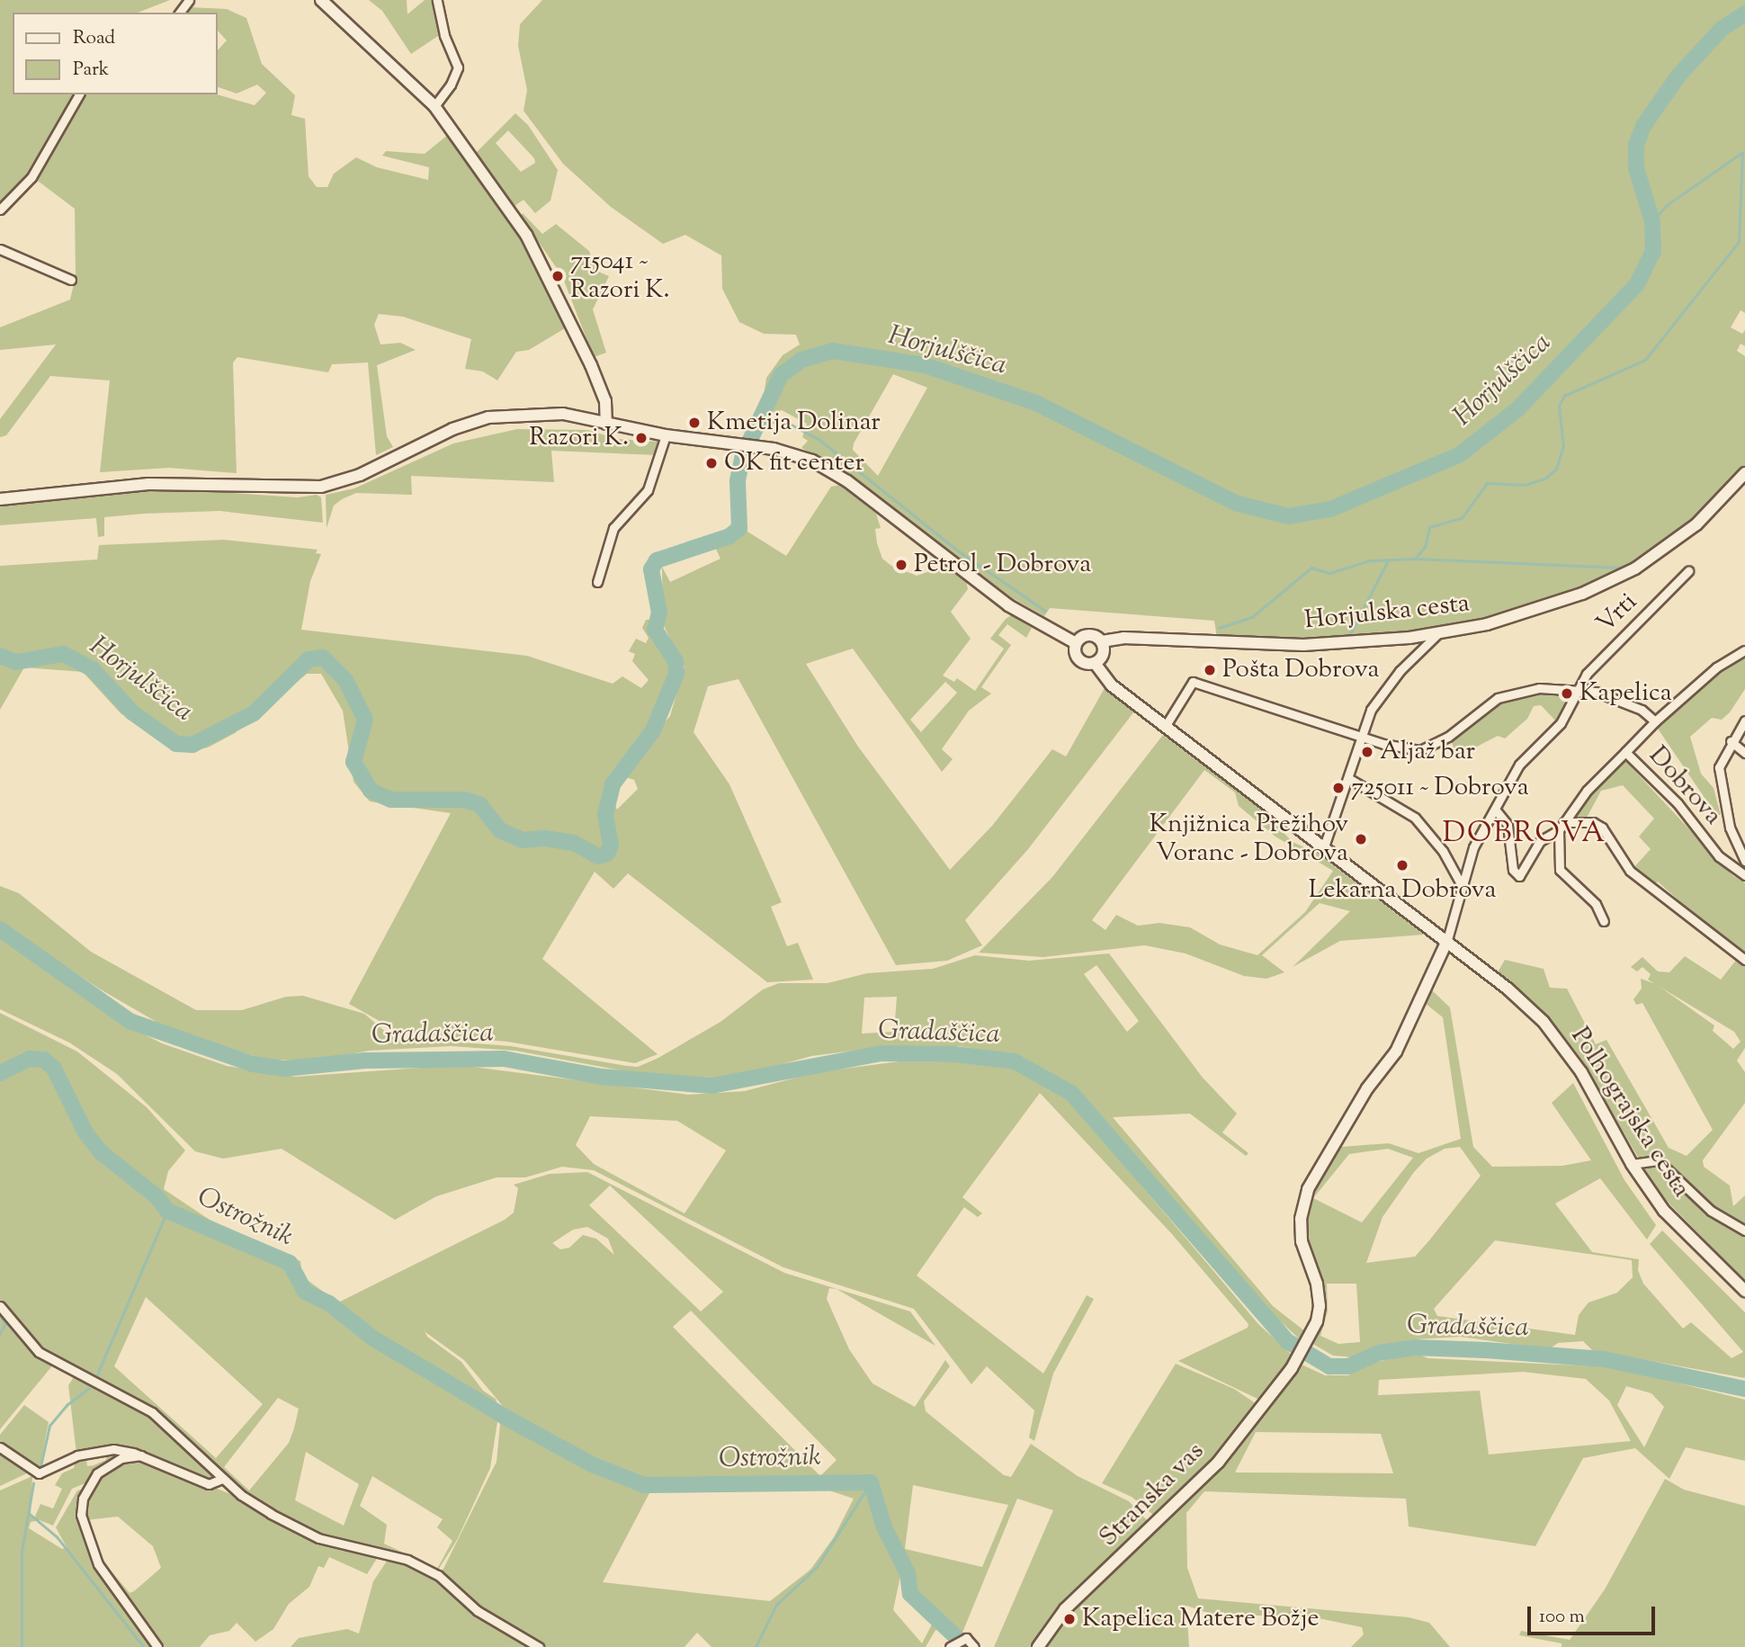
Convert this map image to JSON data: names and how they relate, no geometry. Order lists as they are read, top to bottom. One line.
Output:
{"streets":{"street":["Horjulska cesta","Vrti","Dobrova","Polhograjska cesta","Stranska vas"]},"crossings":[["Horjulska cesta","Polhograjska cesta"],["Polhograjska cesta","Stranska vas"]],"districts":["DOBROVA"],"water":["Horjulščica","Gradaščica","Ostrožnik"],"places":["715041 ~ Razori K.","Kmetija Dolinar","Razori K.","OK fit center","Petrol - Dobrova","Pošta Dobrova","Kapelica","Aljaž bar","725011 ~ Dobrova","Knjižnica Prežihov Voranc - Dobrova","Lekarna Dobrova","Kapelica Matere Božje"],"legend":["Road","Park"],"scale_bar":"100 m"}
